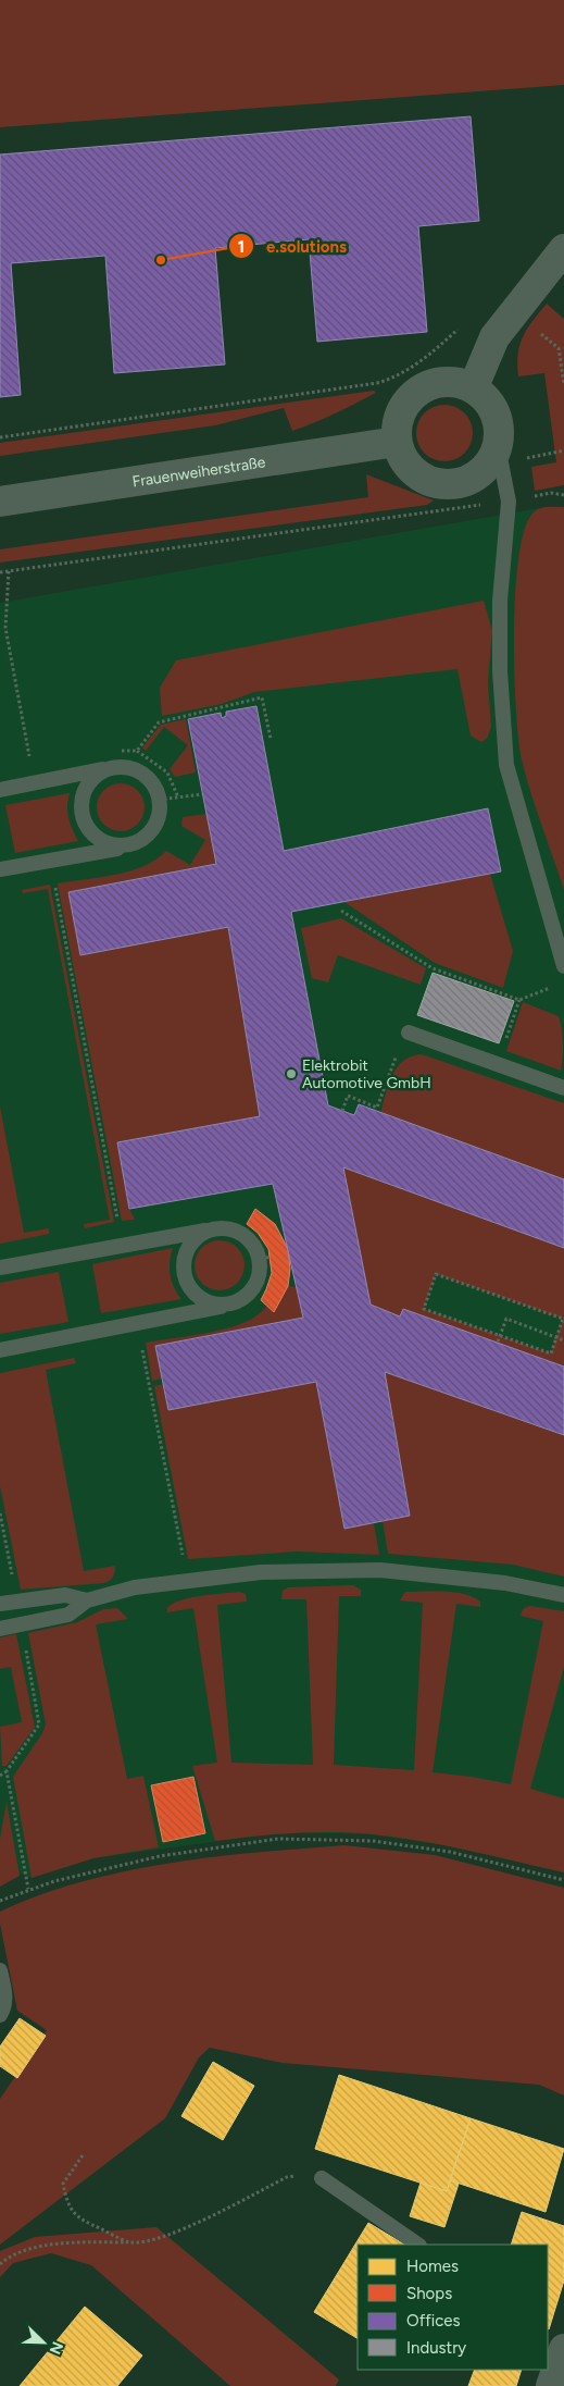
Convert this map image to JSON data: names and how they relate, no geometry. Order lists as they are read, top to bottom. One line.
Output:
{"streets":{"street":["Frauenweiherstraße"]},"places":["e.solutions","Elektrobit Automotive GmbH"],"legend":["Homes","Shops","Offices","Industry"],"north":"bottom right"}
